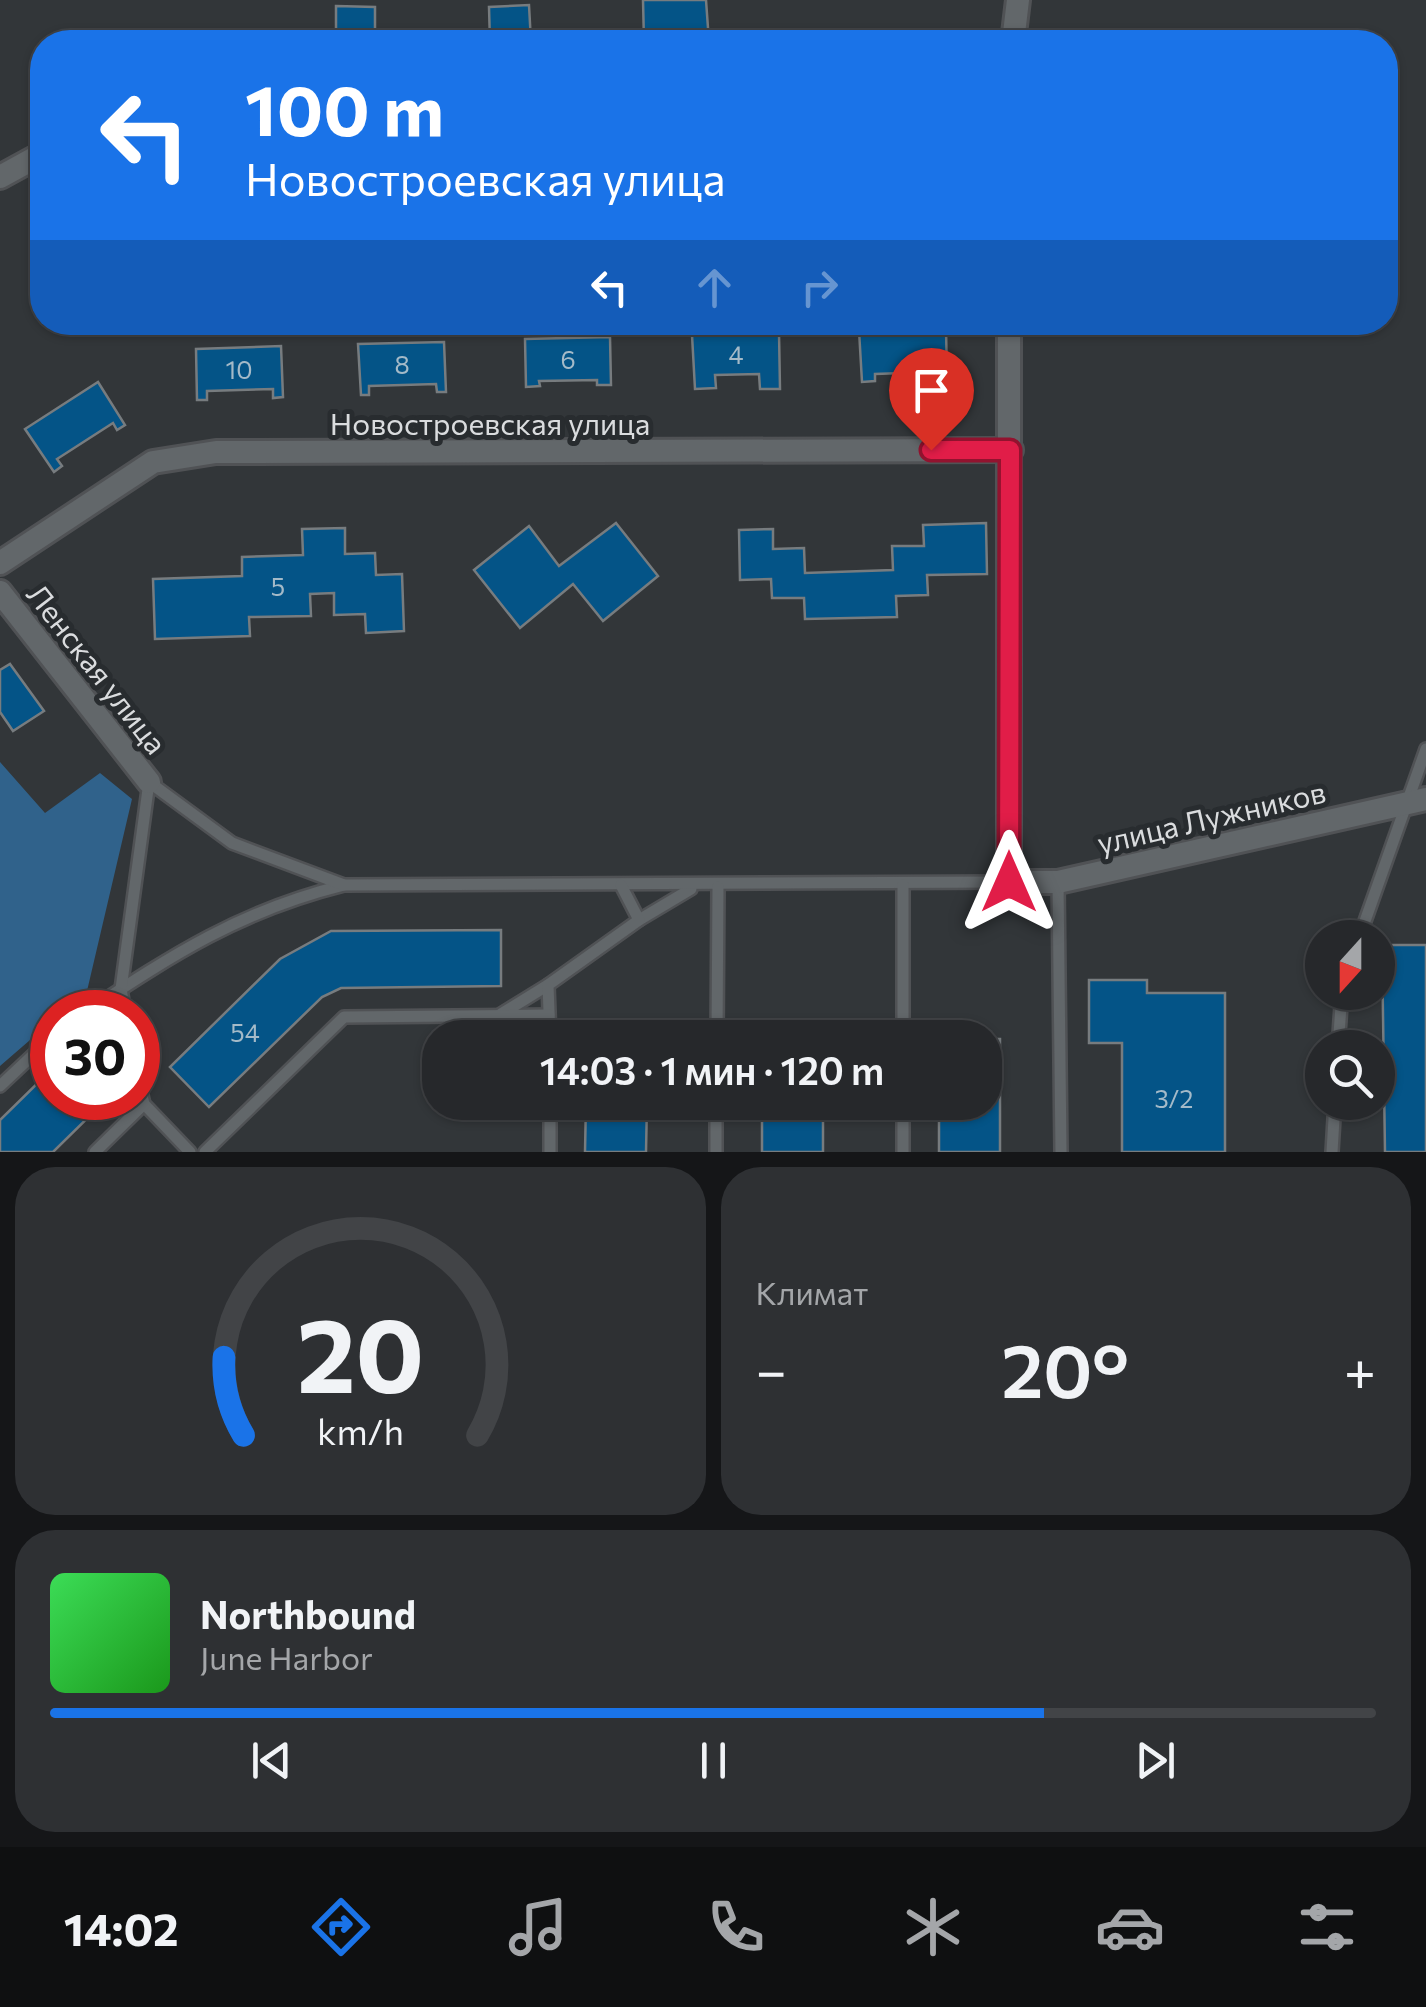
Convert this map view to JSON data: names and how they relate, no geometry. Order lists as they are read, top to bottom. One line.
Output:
{"streets":{"street":["Новостроевская улица","Ленская улица","улица Лужников"]},"house_numbers":["4","6","8","10","5","54","3/2"],"north":"bottom","page":{"turn":["100 m","Новостроевская улица"],"limit":"30","trip":"14:03 · 1 мин · 120 m","tile":"Климат","heat":["−","20°","+"],"song":["Northbound","June Harbor"],"tabs":"14:02","gauge":["20","km/h"]}}
